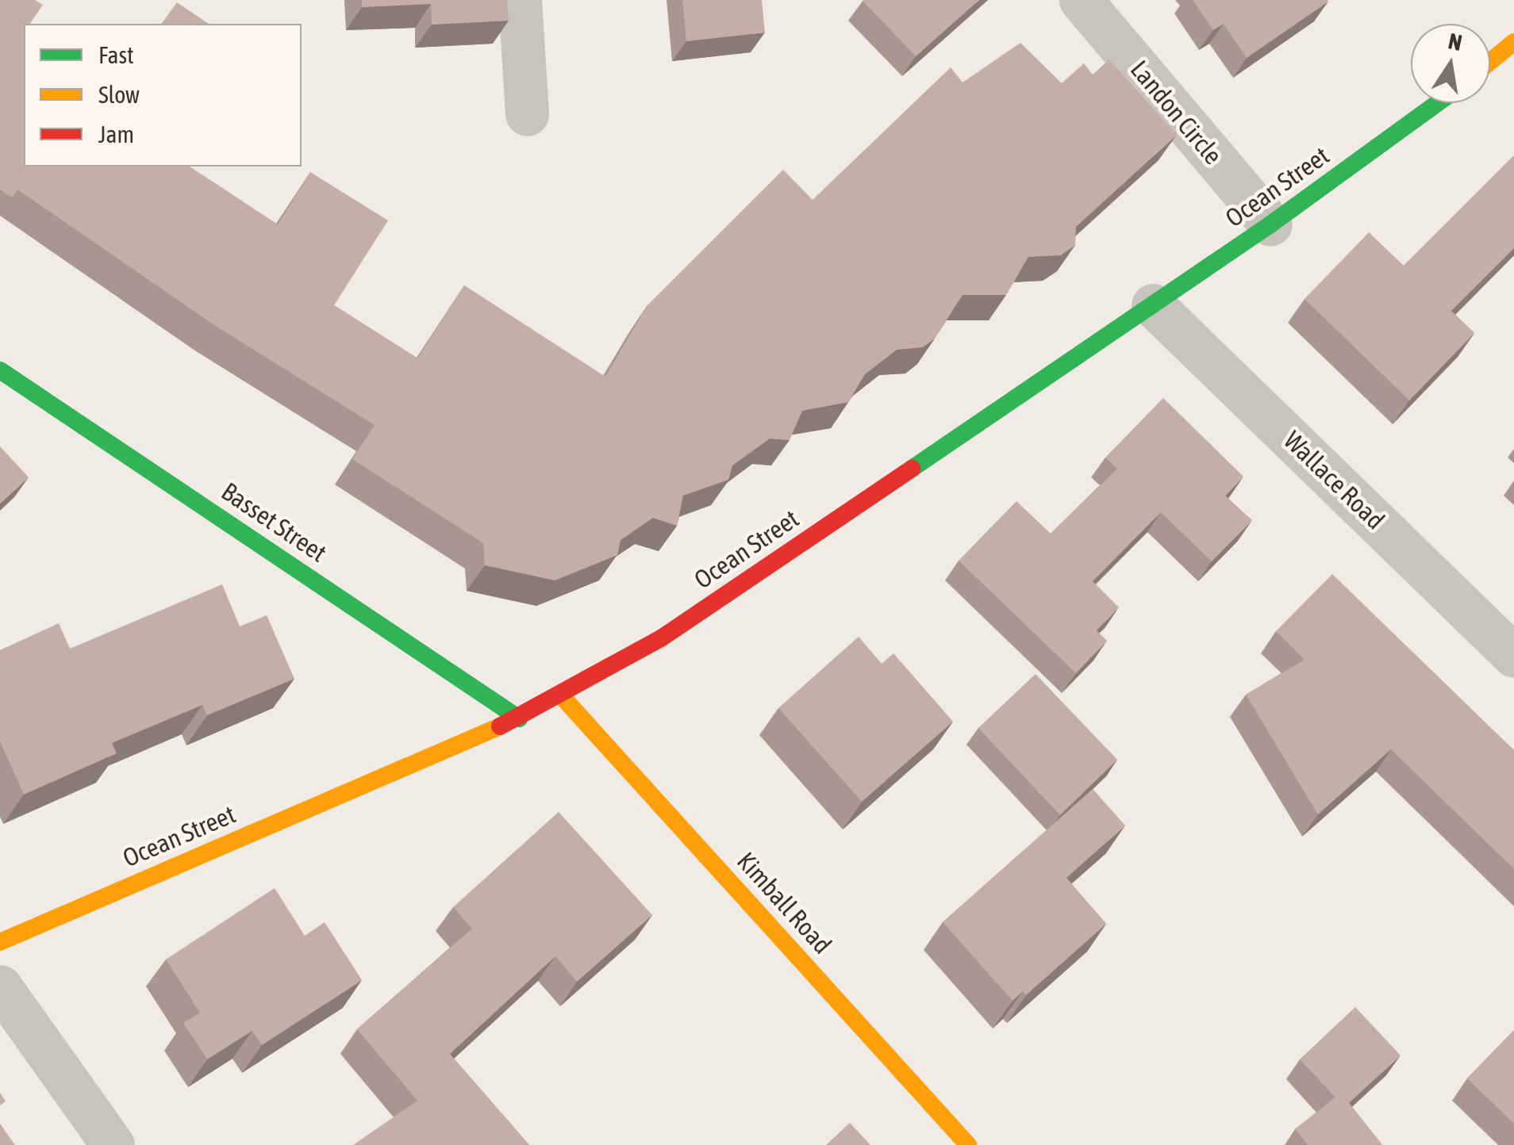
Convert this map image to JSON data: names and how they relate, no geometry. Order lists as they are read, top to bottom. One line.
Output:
{"streets":{"street":["Landon Circle","Ocean Street","Wallace Road","Basset Street","Kimball Road"]},"crossings":[["Landon Circle","Ocean Street"],["Ocean Street","Wallace Road"],["Ocean Street","Basset Street"],["Ocean Street","Kimball Road"]],"legend":["Fast","Slow","Jam"],"north":"top"}
